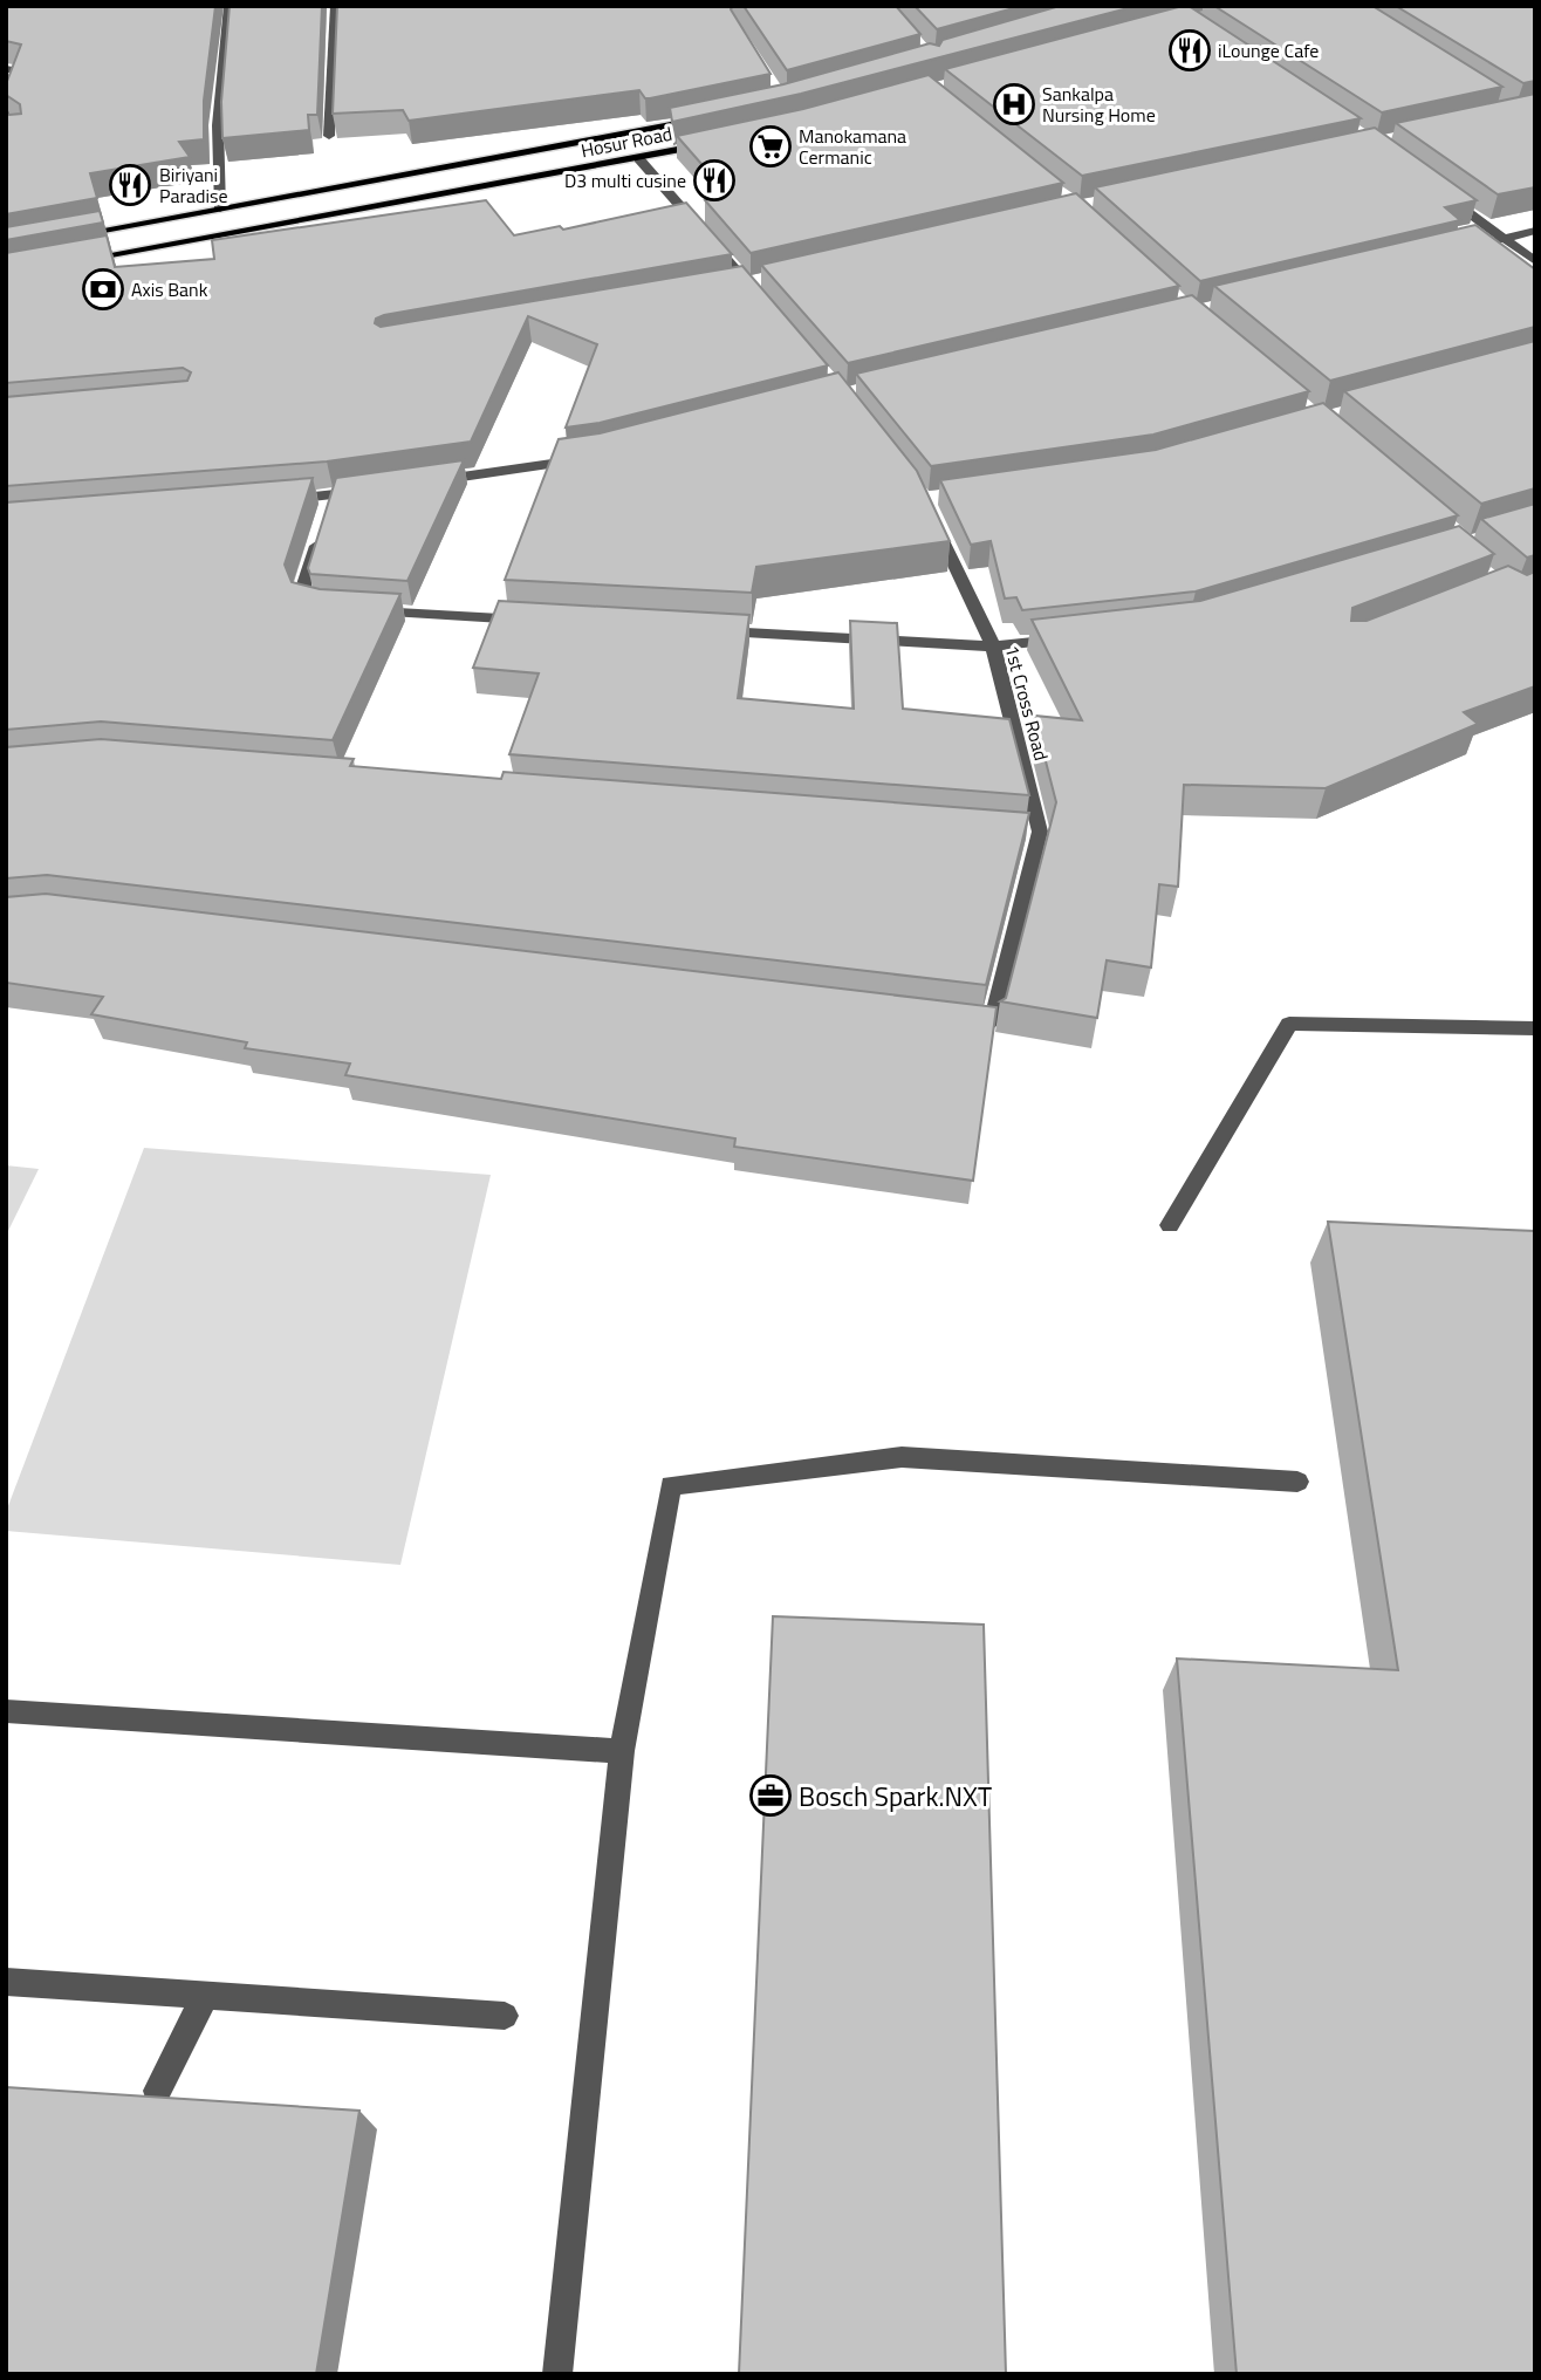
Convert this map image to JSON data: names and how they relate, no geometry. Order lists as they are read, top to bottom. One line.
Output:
{"streets":{"main road":["Hosur Road"],"street":["1st Cross Road"]},"places":{"restaurant":["iLounge Cafe","D3 multi cusine","Biriyani Paradise"],"hospital":["Sankalpa Nursing Home"],"supermarket":["Manokamana Cermanic"],"bank":["Axis Bank"],"office":["Bosch Spark.NXT"]}}
